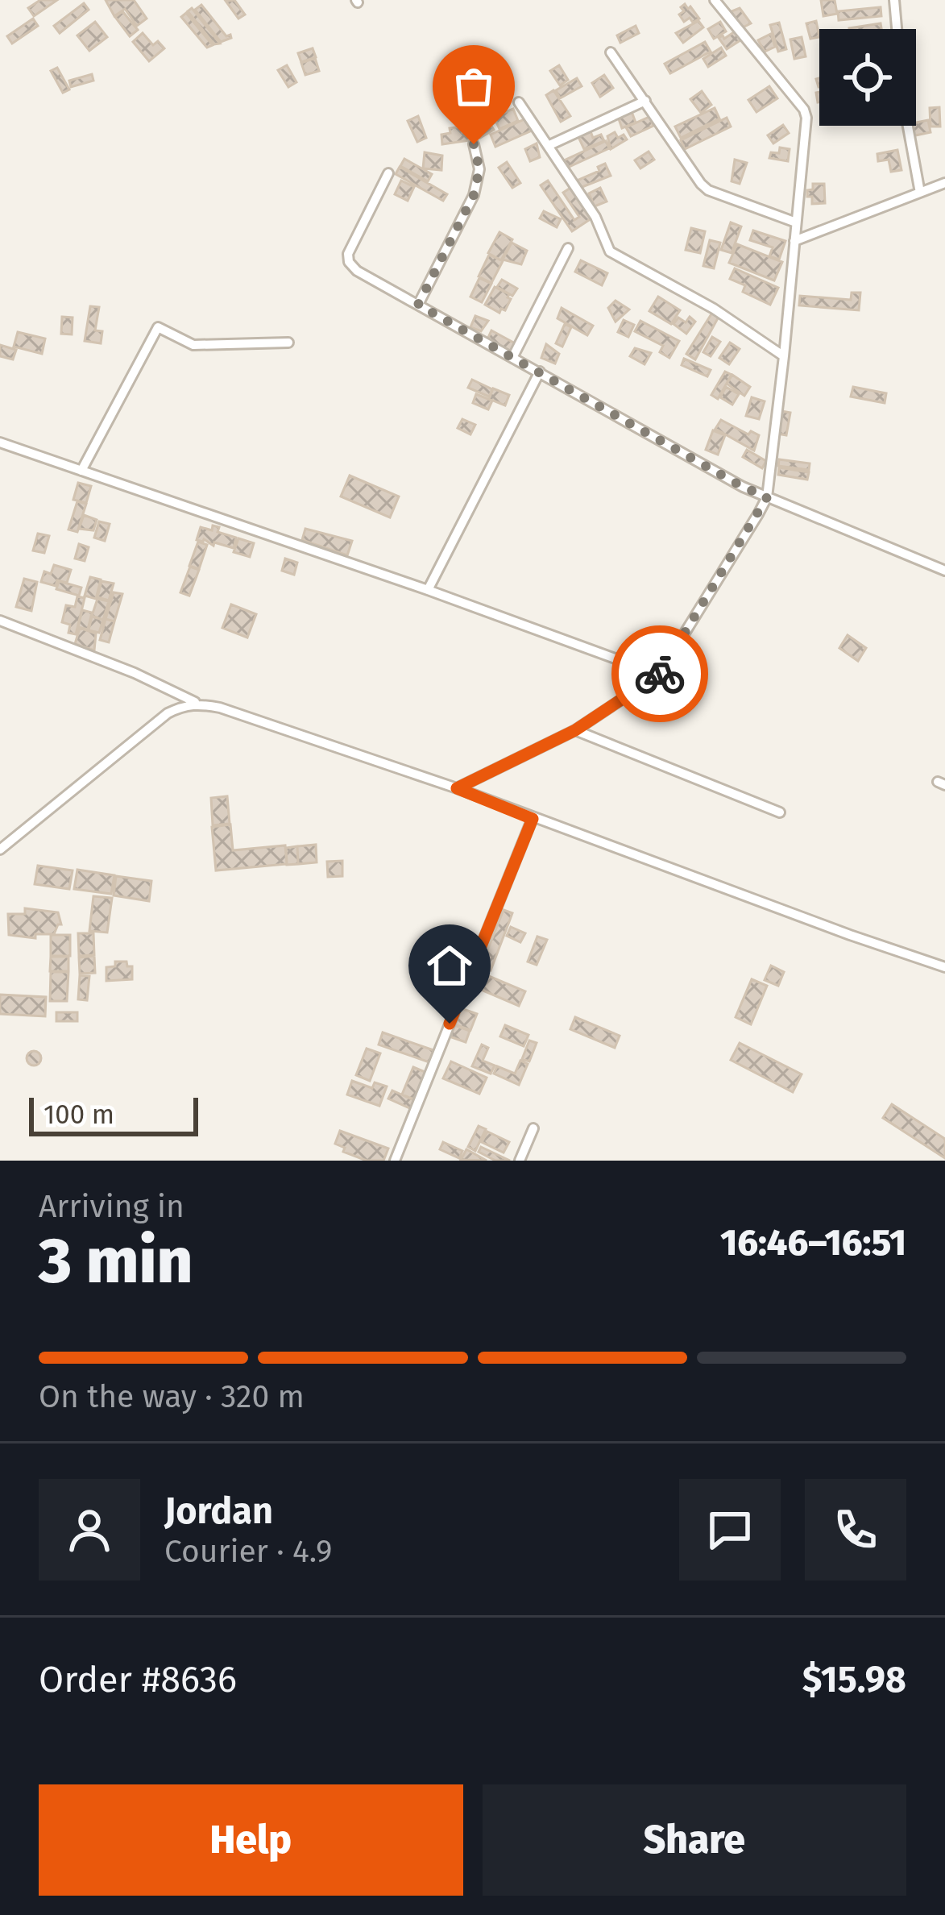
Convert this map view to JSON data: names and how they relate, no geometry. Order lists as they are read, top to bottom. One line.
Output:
{"scale_bar":"100 m","page":{"scale":"100 m","heading":["3 min","Arriving in","16:46–16:51"],"panel":["Jordan","Courier · 4.9","Order #8636","$15.98"],"bar":"On the way · 320 m","buttons":["Help","Share"]}}
